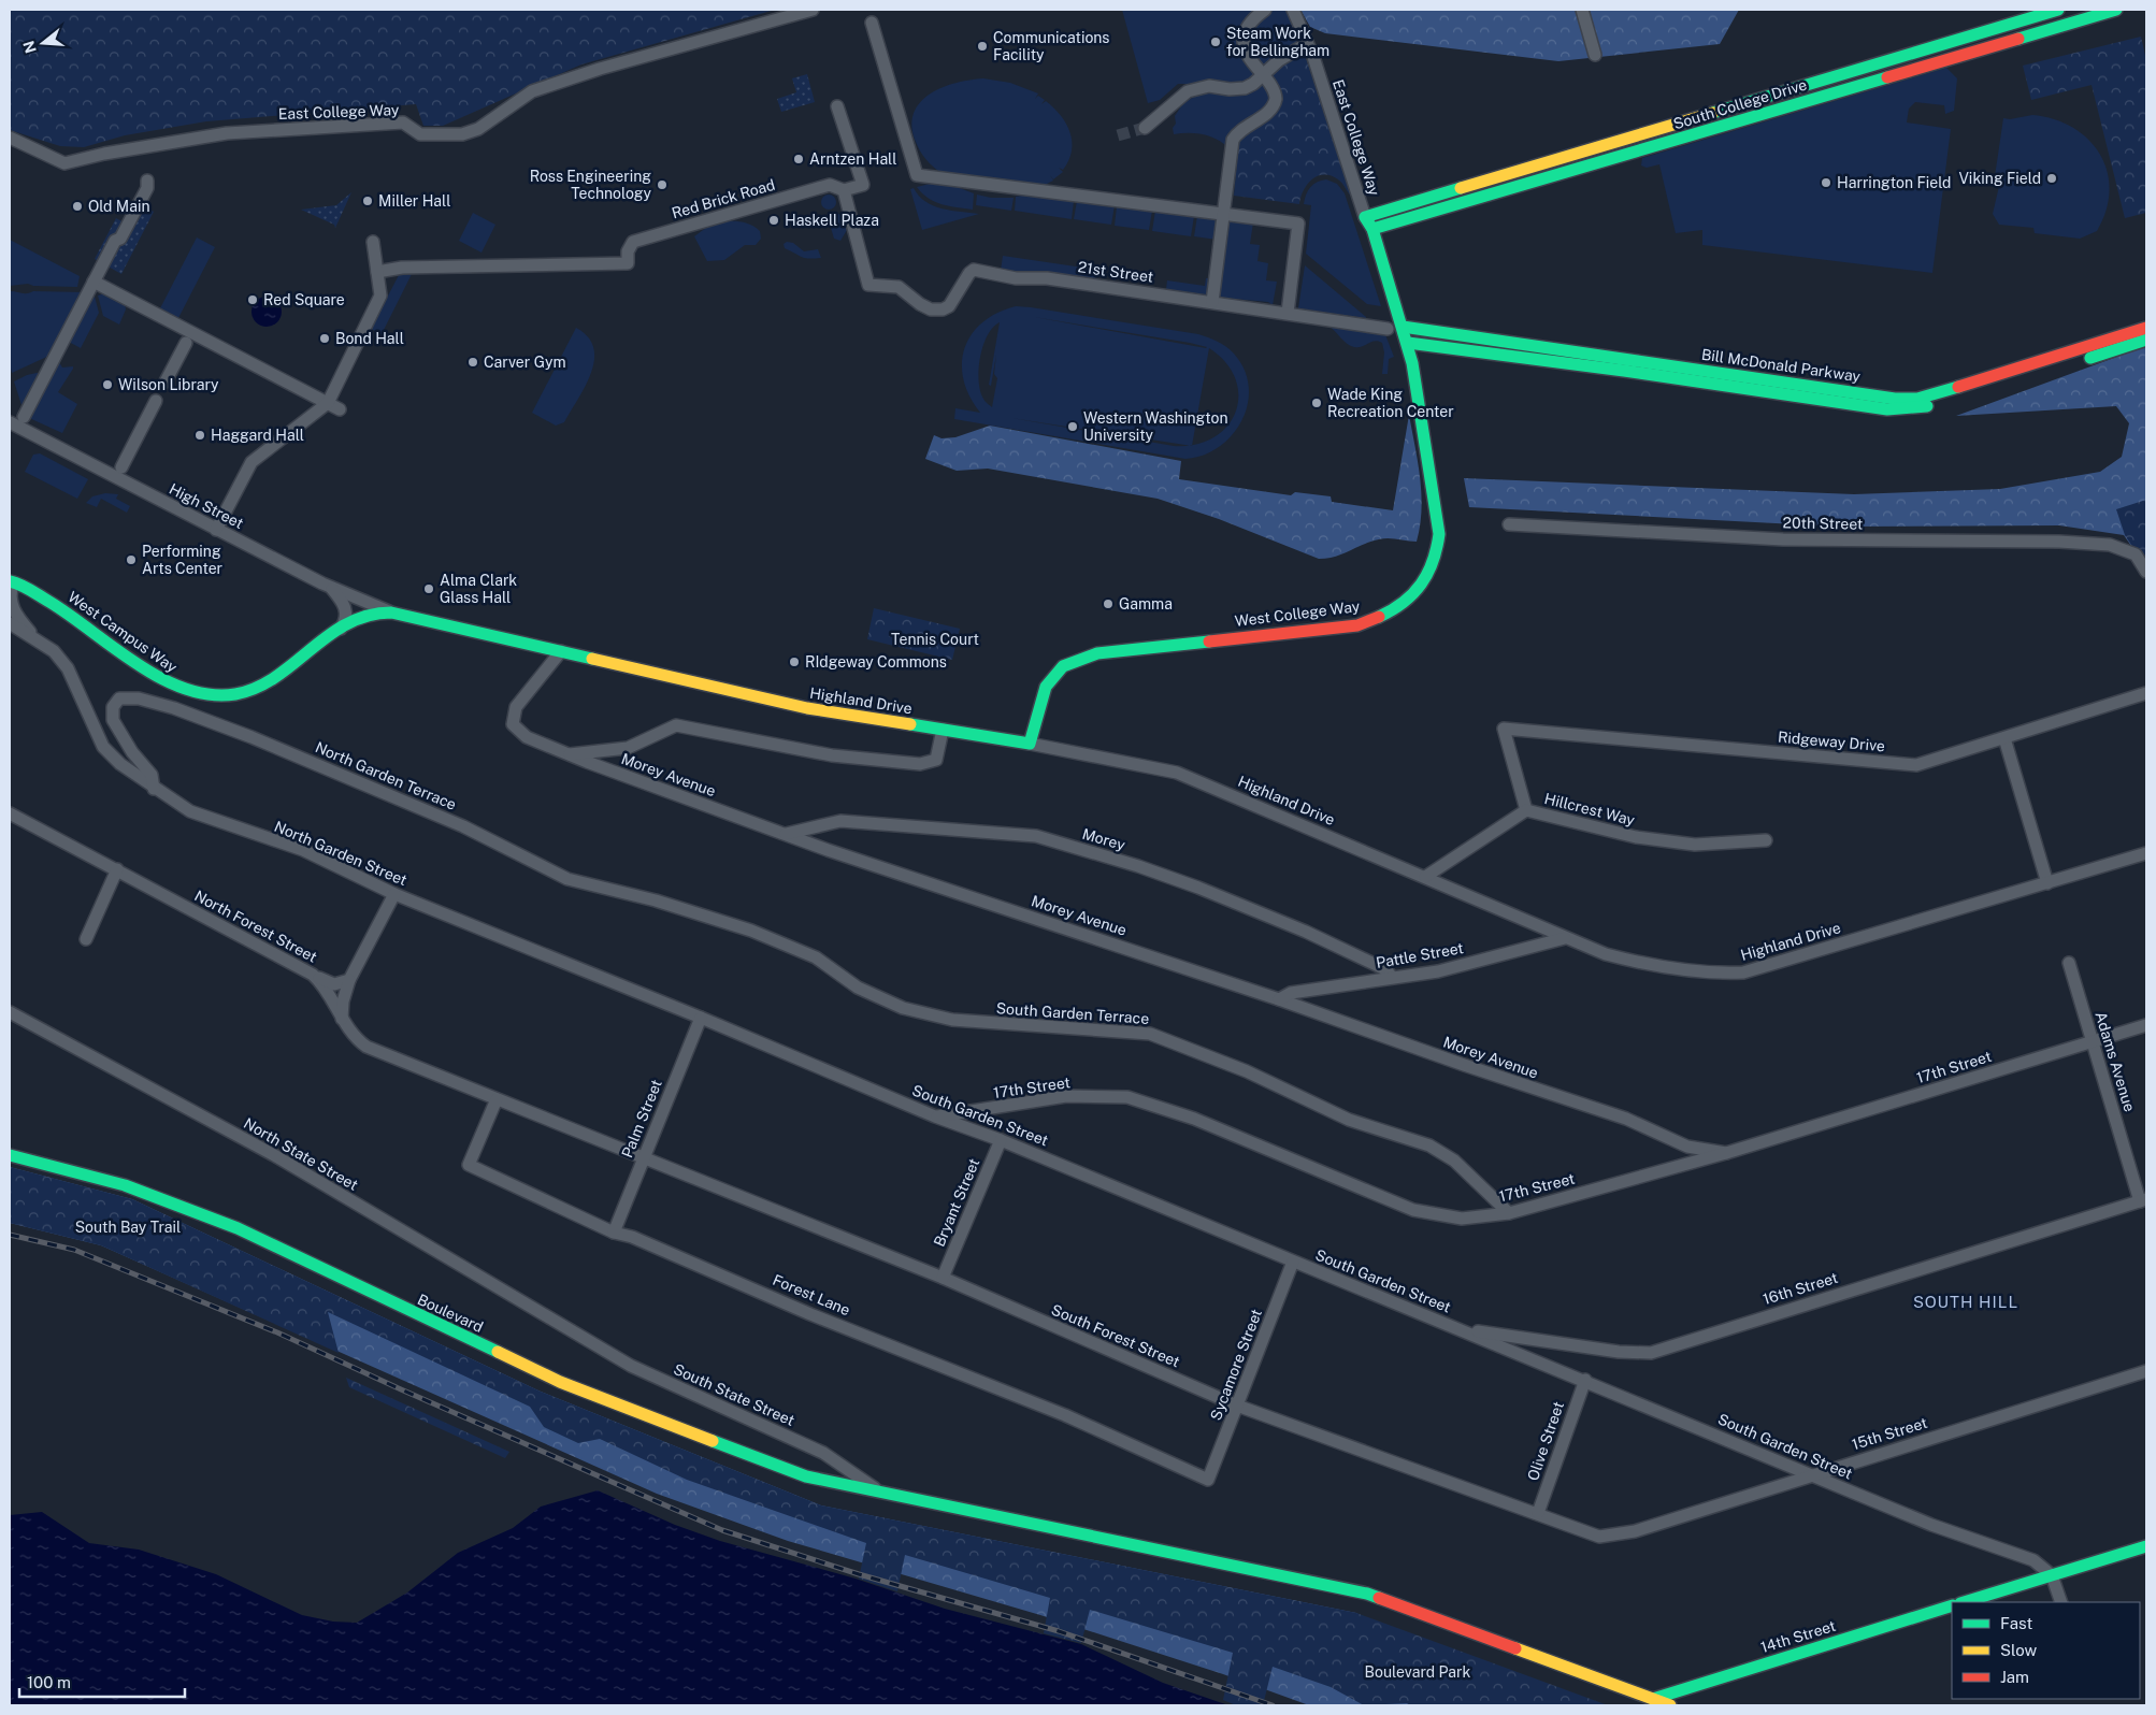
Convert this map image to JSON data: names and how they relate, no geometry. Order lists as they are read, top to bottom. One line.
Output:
{"streets":{"street":["South College Drive","East College Way","Red Brick Road","21st Street","Bill McDonald Parkway","High Street","20th Street","West College Way","West Campus Way","Highland Drive","Ridgeway Drive","Morey Avenue","North Garden Terrace","Hillcrest Way","Morey","North Garden Street","North Forest Street","Pattle Street","South Garden Terrace","Adams Avenue","17th Street","South Garden Street","Palm Street","North State Street","Bryant Street","16th Street","Forest Lane","Boulevard","South Forest Street","Sycamore Street","South State Street","15th Street","Olive Street","14th Street"]},"crossings":[["South College Drive","East College Way"],["South College Drive","West College Way"],["East College Way","West College Way"],["Red Brick Road","21st Street"],["Bill McDonald Parkway","West College Way"],["High Street","West Campus Way"],["High Street","Highland Drive"],["West College Way","Highland Drive"],["West Campus Way","Highland Drive"],["West Campus Way","North Garden Street"],["Highland Drive","Morey Avenue"],["Highland Drive","Hillcrest Way"],["Highland Drive","Pattle Street"],["Ridgeway Drive","Hillcrest Way"],["Morey Avenue","Morey"],["Morey Avenue","Pattle Street"],["Morey Avenue","17th Street"],["North Garden Terrace","North Garden Street"],["North Garden Terrace","South Garden Terrace"],["Morey","Pattle Street"],["North Garden Street","South Garden Street"],["North Garden Street","Palm Street"],["North Forest Street","Palm Street"],["North Forest Street","Forest Lane"],["North Forest Street","South Forest Street"],["South Garden Terrace","17th Street"],["Adams Avenue","17th Street"],["Adams Avenue","16th Street"],["17th Street","South Garden Street"],["South Garden Street","Palm Street"],["South Garden Street","Bryant Street"],["South Garden Street","16th Street"],["South Garden Street","Sycamore Street"],["South Garden Street","15th Street"],["South Garden Street","Olive Street"],["Palm Street","Forest Lane"],["Palm Street","South Forest Street"],["North State Street","South State Street"],["Bryant Street","South Forest Street"],["Forest Lane","Sycamore Street"],["Boulevard","South State Street"],["Boulevard","14th Street"],["South Forest Street","Sycamore Street"],["South Forest Street","15th Street"],["South Forest Street","Olive Street"]],"districts":["SOUTH HILL"],"parks":["Tennis Court","South Bay Trail","Boulevard Park"],"places":["Steam Work for Bellingham","Communications Facility","Arntzen Hall","Viking Field","Harrington Field","Ross Engineering Technology","Miller Hall","Old Main","Haskell Plaza","Red Square","Bond Hall","Carver Gym","Wilson Library","Wade King Recreation Center","Western Washington University","Haggard Hall","Performing Arts Center","Alma Clark Glass Hall","Gamma","RIdgeway Commons"],"legend":["Fast","Slow","Jam"],"scale_bar":"100 m","north":"left"}
